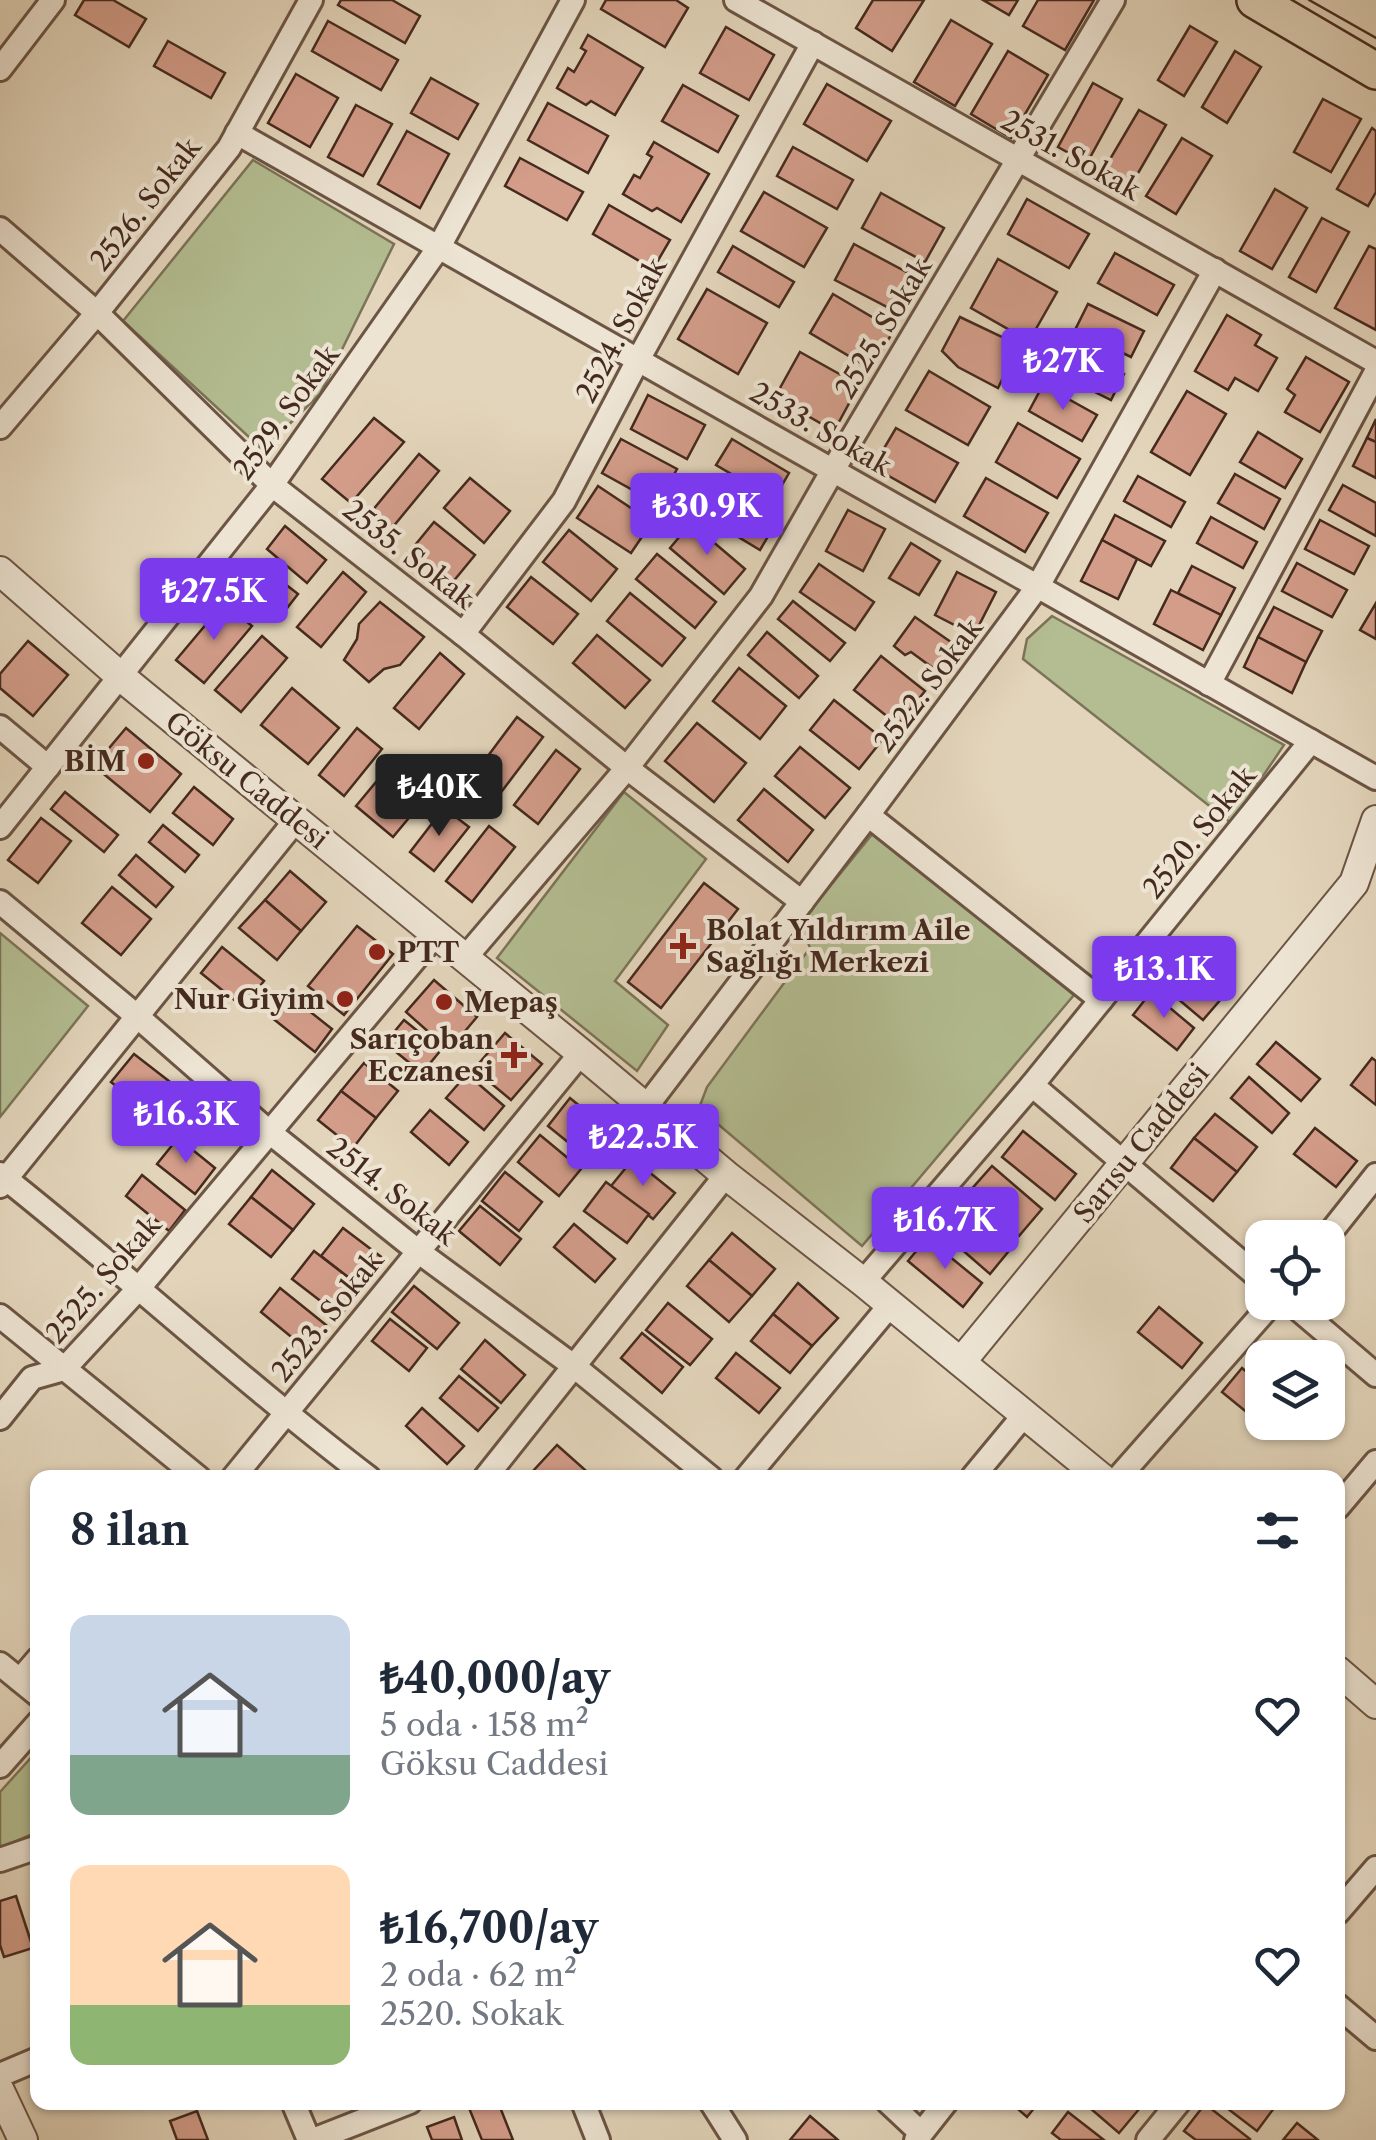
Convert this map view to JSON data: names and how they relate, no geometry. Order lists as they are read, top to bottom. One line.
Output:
{"streets":{"street":["2531. Sokak","2526. Sokak","2525. Sokak","2524. Sokak","2529. Sokak","2533. Sokak","2535. Sokak","2522. Sokak","Göksu Caddesi","2520. Sokak","Sarısu Caddesi","2514. Sokak","2523. Sokak"]},"crossings":[["2531. Sokak","2525. Sokak"],["2531. Sokak","2524. Sokak"],["2531. Sokak","2522. Sokak"],["2526. Sokak","2533. Sokak"],["2526. Sokak","2535. Sokak"],["2525. Sokak","2533. Sokak"],["2525. Sokak","2535. Sokak"],["2525. Sokak","Göksu Caddesi"],["2525. Sokak","2514. Sokak"],["2524. Sokak","2533. Sokak"],["2524. Sokak","2535. Sokak"],["2529. Sokak","2533. Sokak"],["2529. Sokak","2535. Sokak"],["2529. Sokak","Göksu Caddesi"],["2533. Sokak","2522. Sokak"],["2533. Sokak","2520. Sokak"],["2535. Sokak","2522. Sokak"],["2522. Sokak","Göksu Caddesi"],["Göksu Caddesi","2520. Sokak"],["Göksu Caddesi","Sarısu Caddesi"],["Göksu Caddesi","2523. Sokak"],["2514. Sokak","2523. Sokak"]],"places":{"other":["BİM","PTT","Nur Giyim","Mepaş"],"health":["Bolat Yıldırım Aile Sağlığı Merkezi","Sarıçoban Eczanesi"]},"page":{"price":["₺27K","₺30.9K","₺27.5K","₺40K","₺13.1K","₺16.3K","₺22.5K","₺16.7K"],"heading":"8 ilan","list":[{"name":"₺40,000/ay","note":"5 oda · 158 m² · Göksu Caddesi"},{"name":"₺16,700/ay","note":"2 oda · 62 m² · 2520. Sokak"}]}}
